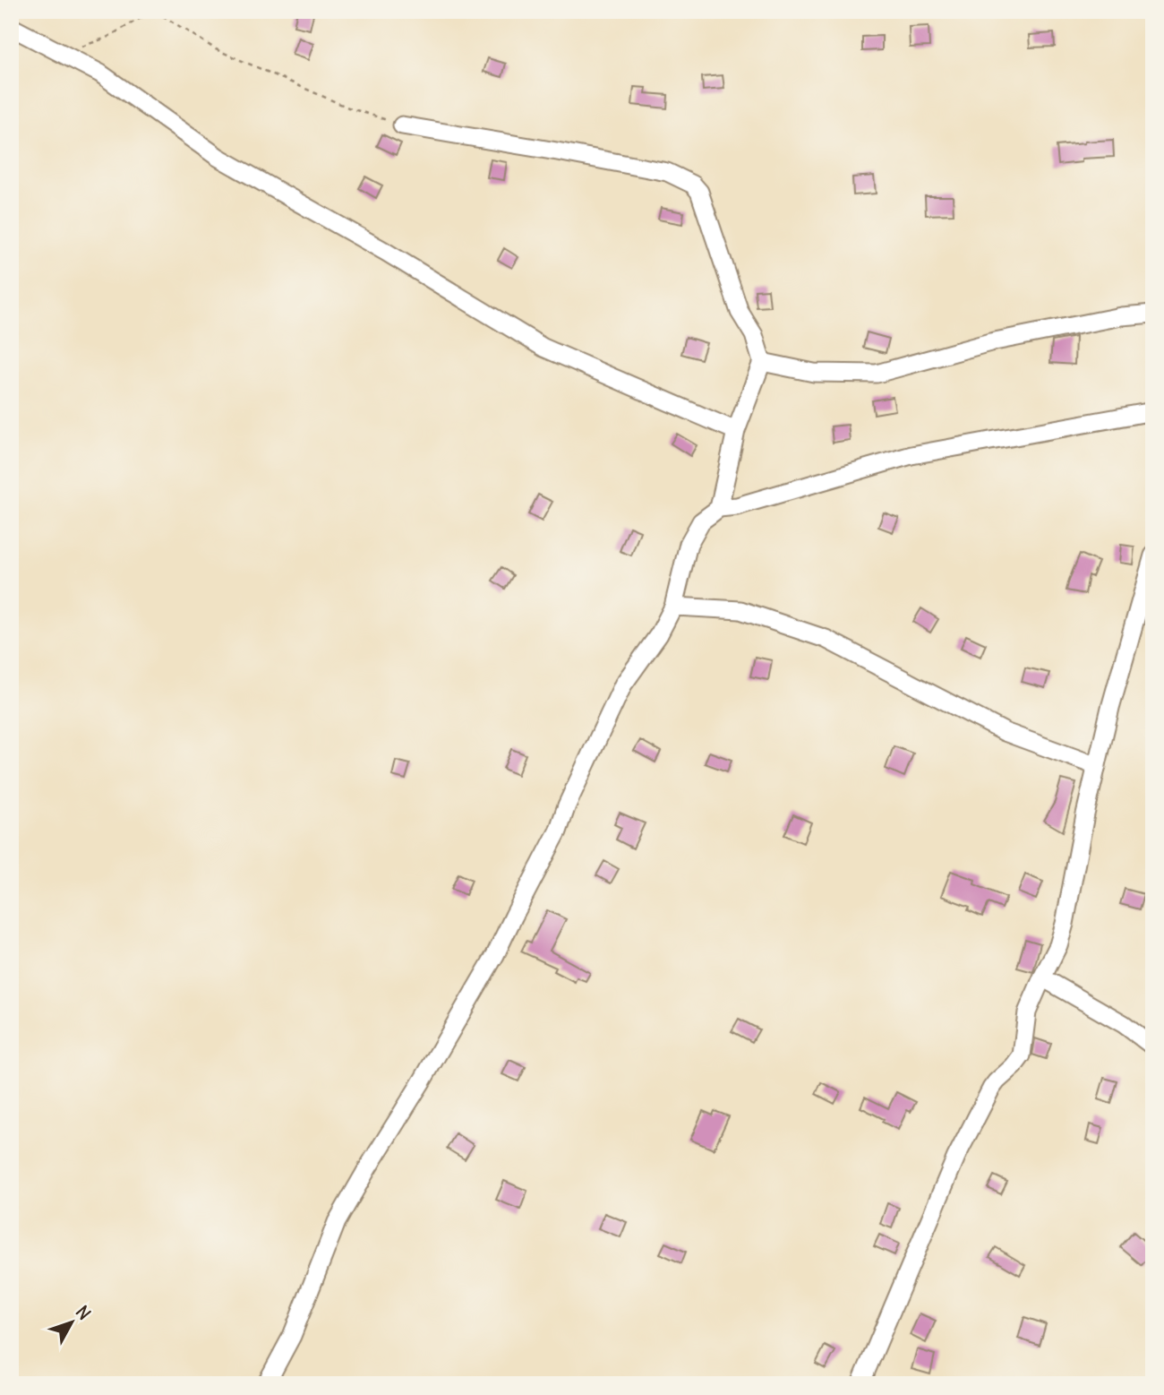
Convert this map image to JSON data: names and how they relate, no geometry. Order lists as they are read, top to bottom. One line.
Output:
{"north":"top right"}
